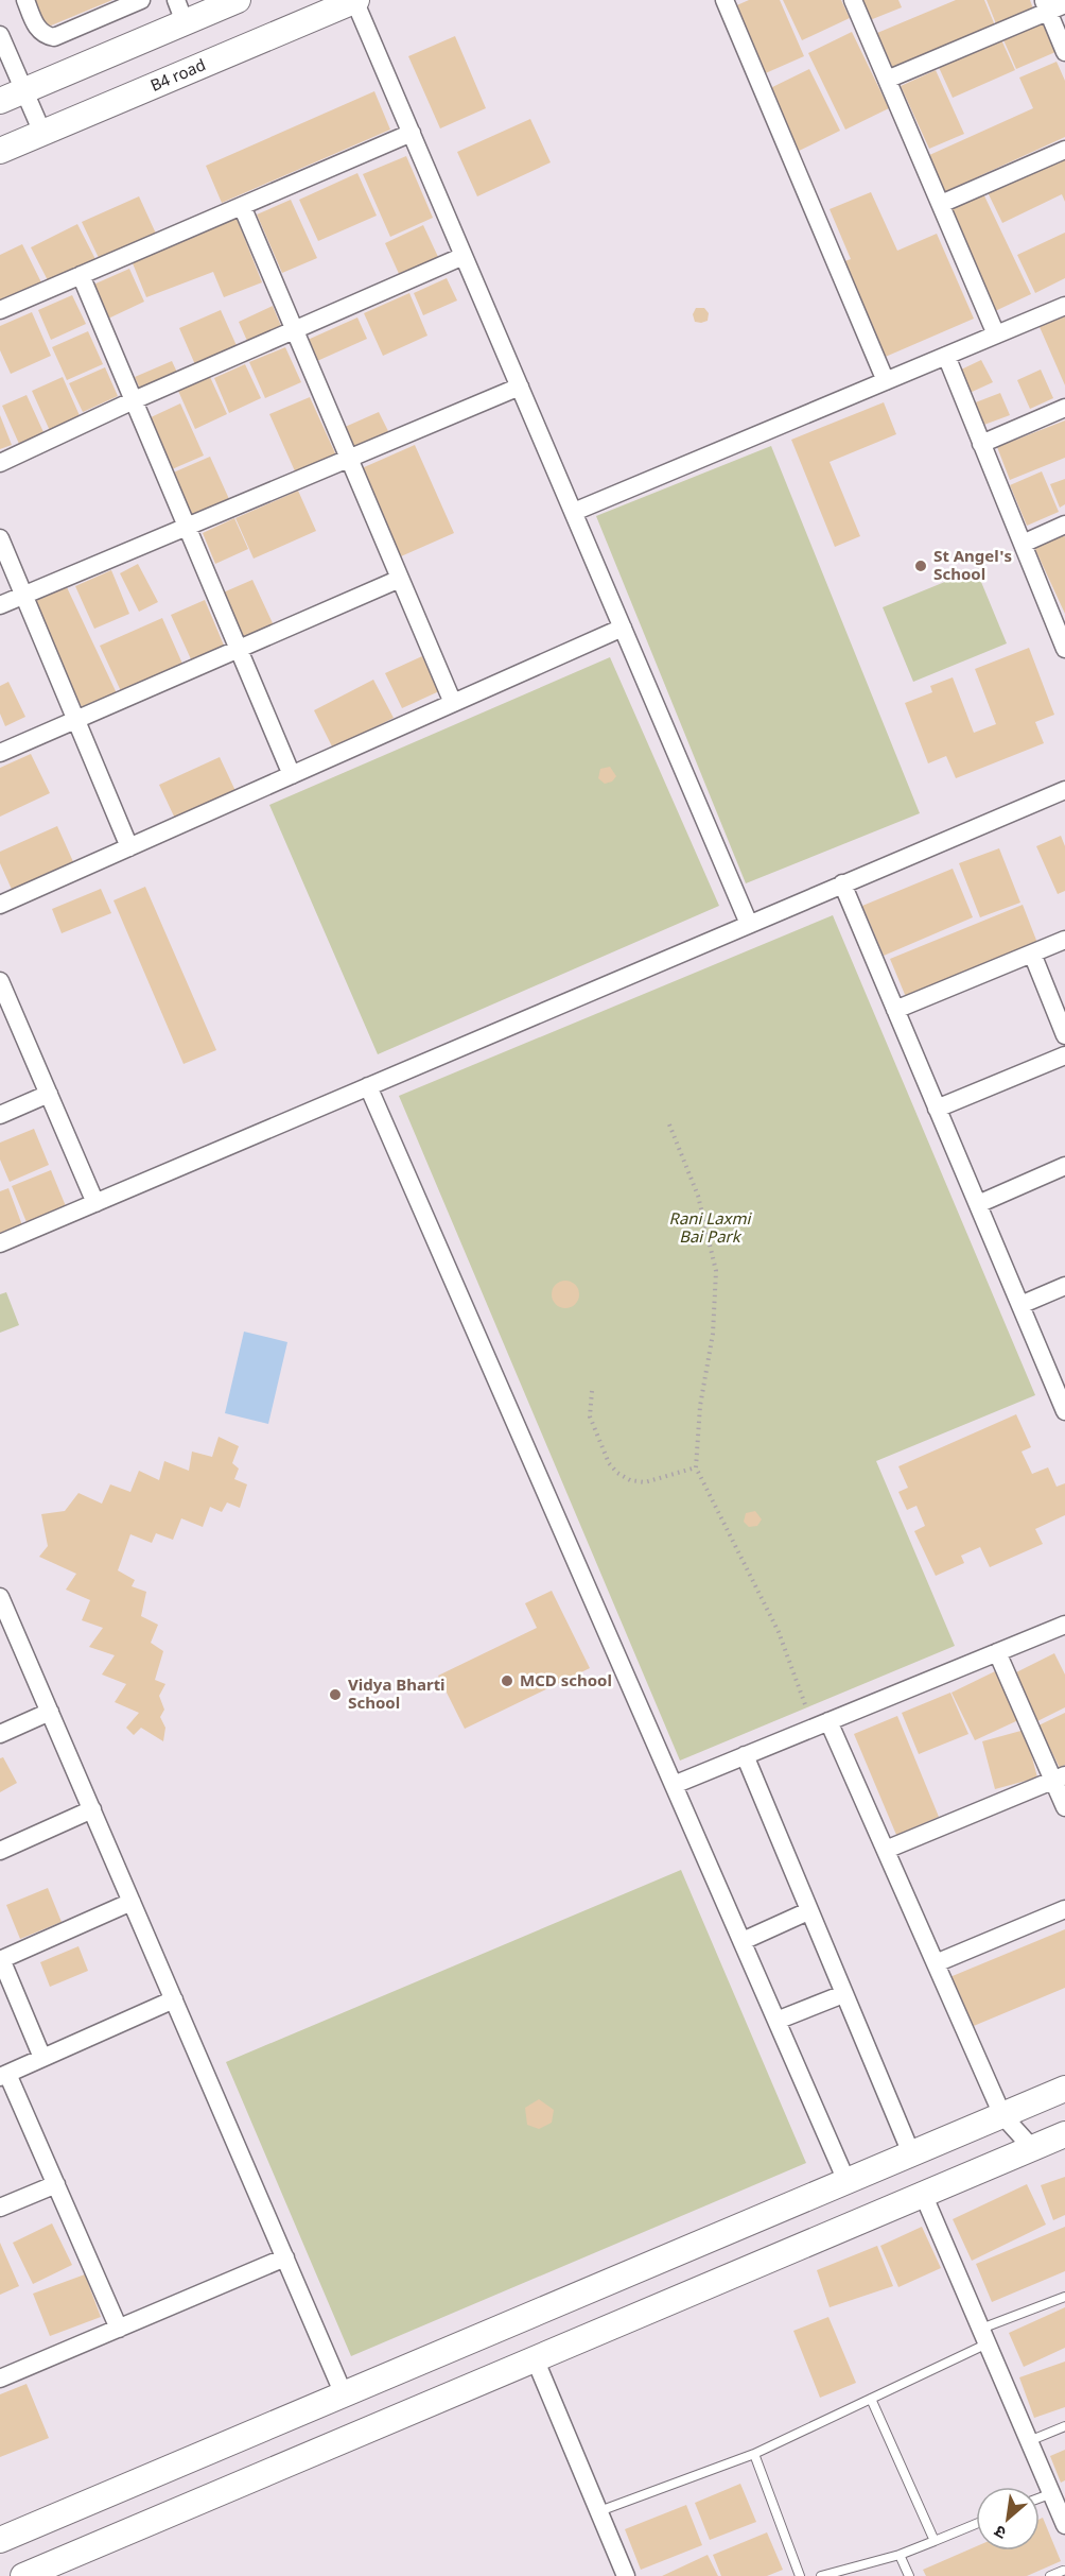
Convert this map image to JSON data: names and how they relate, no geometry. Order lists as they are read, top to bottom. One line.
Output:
{"streets":{"street":["B4 road"]},"parks":["Rani Laxmi Bai Park"],"places":["St Angel's School","MCD school","Vidya Bharti School"],"north":"bottom left"}
